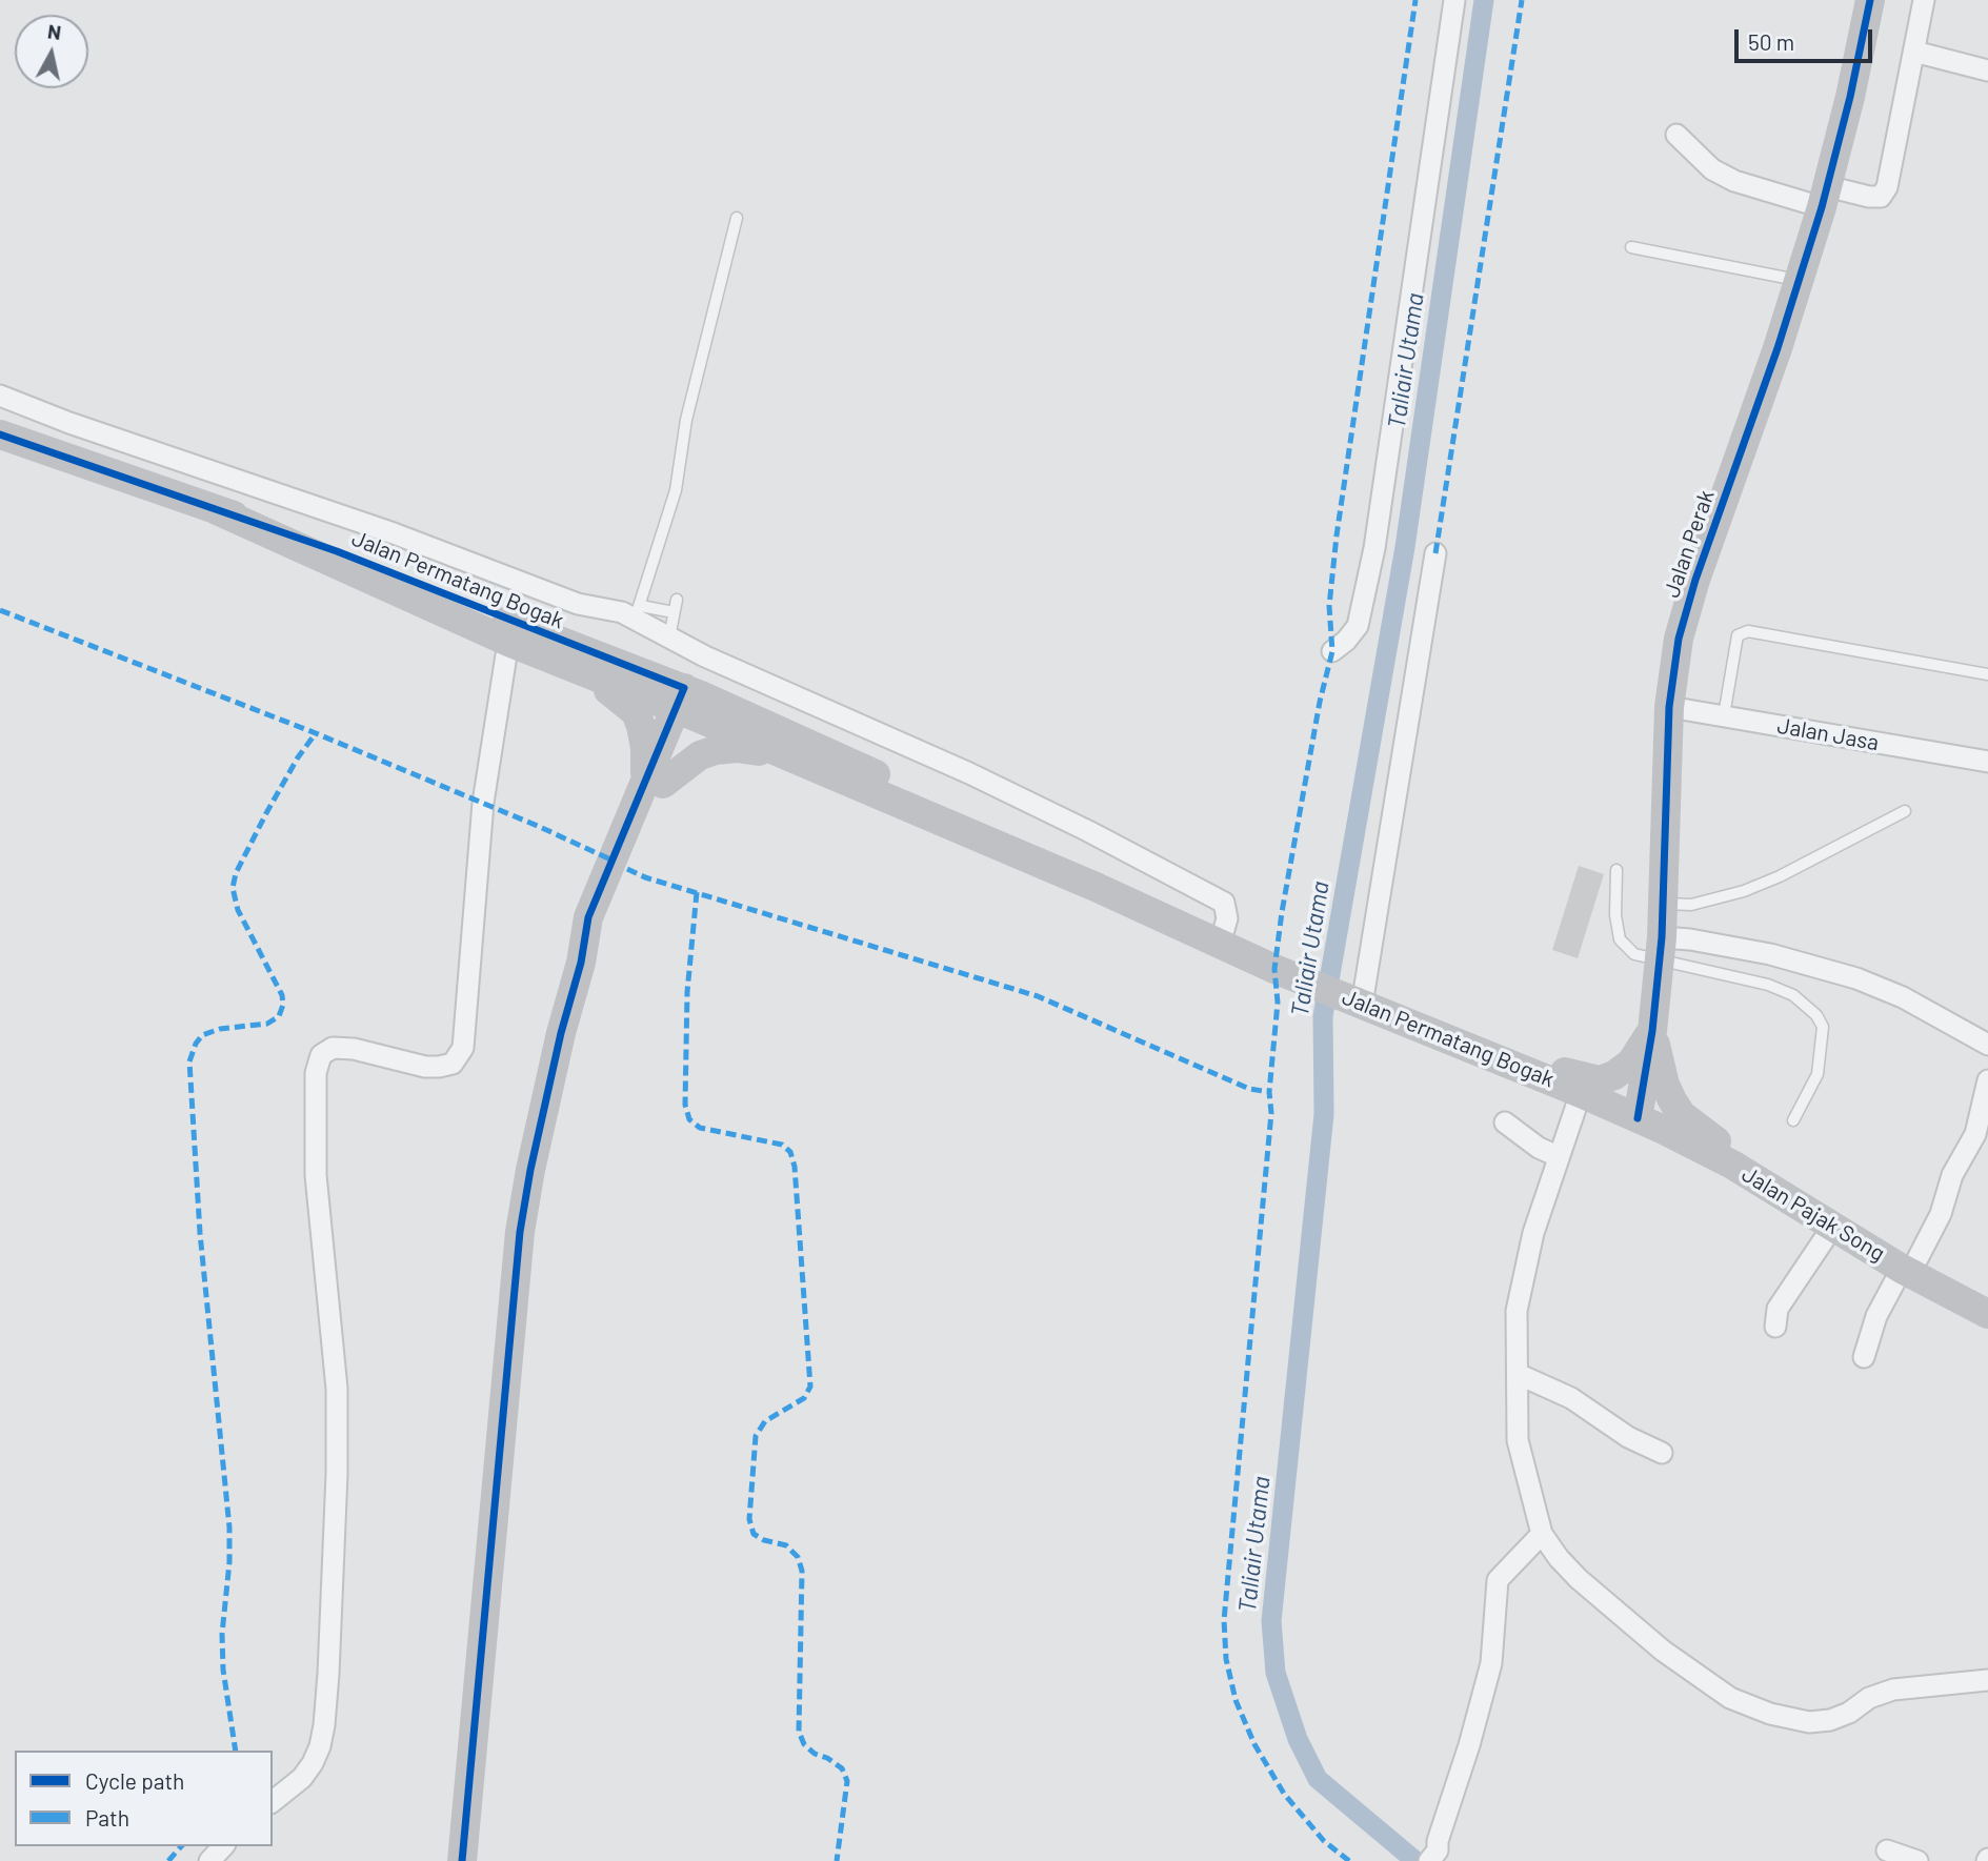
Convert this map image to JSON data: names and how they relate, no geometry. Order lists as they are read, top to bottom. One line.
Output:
{"streets":{"street":["Jalan Perak","Jalan Permatang Bogak","Jalan Jasa","Jalan Pajak Song"]},"crossings":[["Jalan Perak","Jalan Permatang Bogak"],["Jalan Perak","Jalan Jasa"],["Jalan Perak","Jalan Pajak Song"],["Jalan Permatang Bogak","Jalan Pajak Song"]],"water":["Taliair Utama"],"legend":["Cycle path","Path"],"scale_bar":"50 m","north":"top"}
